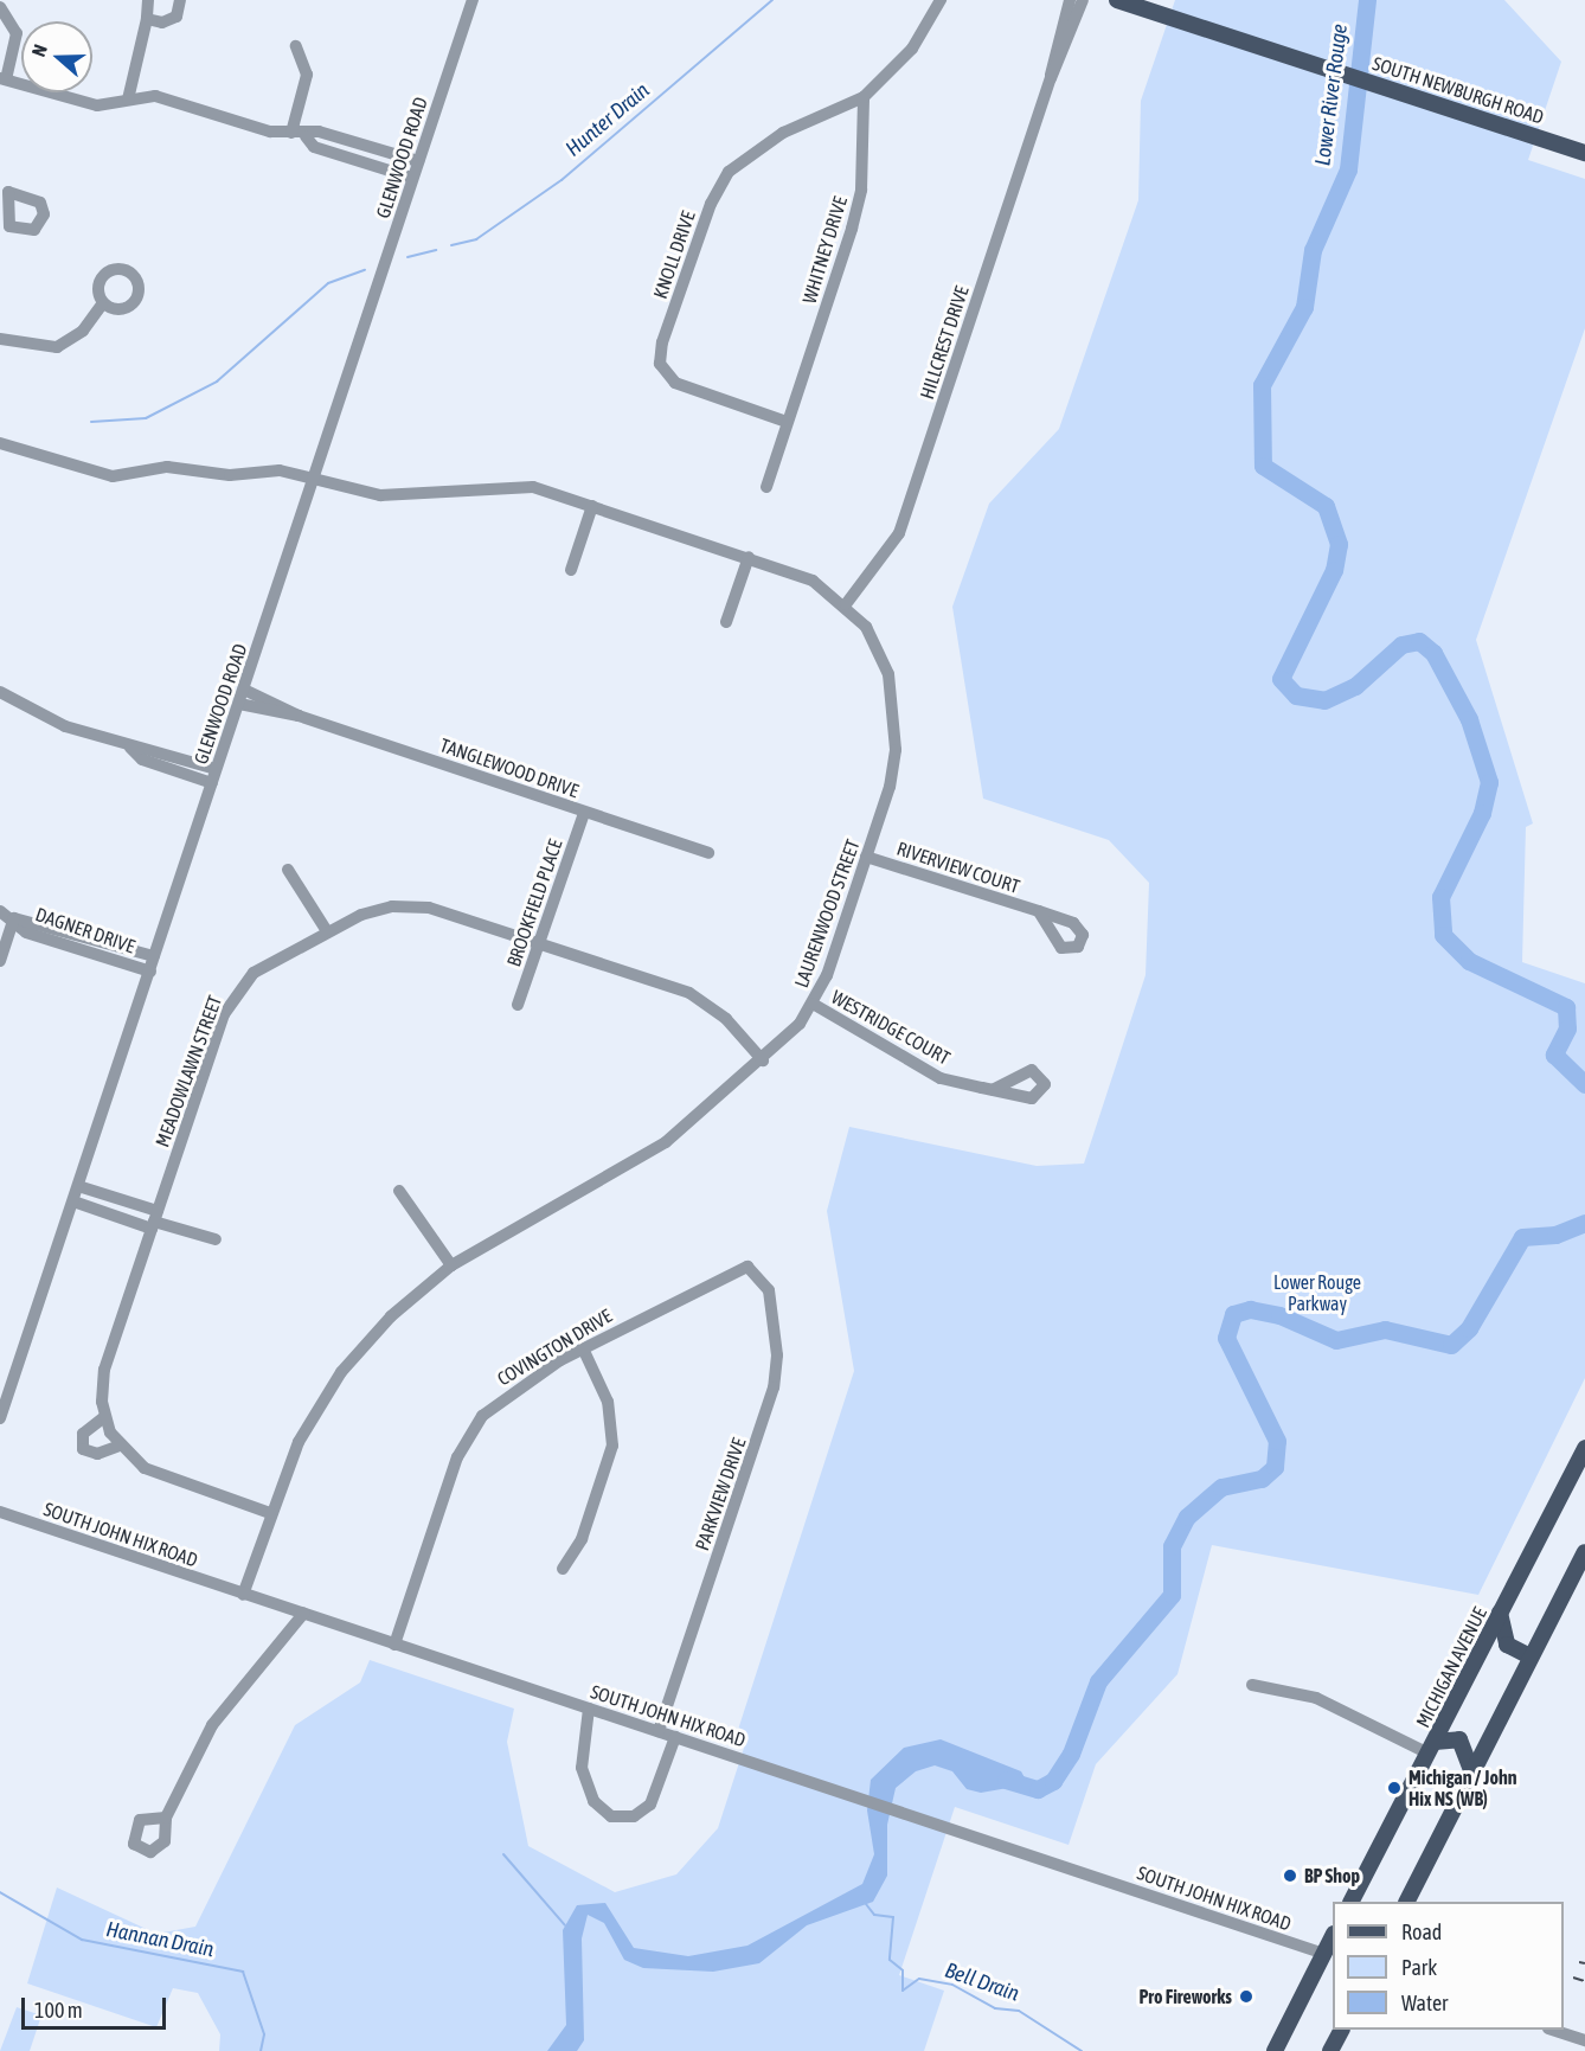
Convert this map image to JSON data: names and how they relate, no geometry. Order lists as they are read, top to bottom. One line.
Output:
{"streets":{"main road":["SOUTH NEWBURGH ROAD","MICHIGAN AVENUE"],"street":["GLENWOOD ROAD","WHITNEY DRIVE","KNOLL DRIVE","HILLCREST DRIVE","TANGLEWOOD DRIVE","RIVERVIEW COURT","BROOKFIELD PLACE","LAURENWOOD STREET","DAGNER DRIVE","WESTRIDGE COURT","MEADOWLAWN STREET","COVINGTON DRIVE","PARKVIEW DRIVE","SOUTH JOHN HIX ROAD"]},"crossings":[["GLENWOOD ROAD","TANGLEWOOD DRIVE"],["GLENWOOD ROAD","LAURENWOOD STREET"],["GLENWOOD ROAD","DAGNER DRIVE"],["WHITNEY DRIVE","KNOLL DRIVE"],["HILLCREST DRIVE","LAURENWOOD STREET"],["TANGLEWOOD DRIVE","BROOKFIELD PLACE"],["RIVERVIEW COURT","LAURENWOOD STREET"],["BROOKFIELD PLACE","MEADOWLAWN STREET"],["LAURENWOOD STREET","WESTRIDGE COURT"],["LAURENWOOD STREET","MEADOWLAWN STREET"],["LAURENWOOD STREET","SOUTH JOHN HIX ROAD"],["COVINGTON DRIVE","PARKVIEW DRIVE"],["COVINGTON DRIVE","SOUTH JOHN HIX ROAD"],["PARKVIEW DRIVE","SOUTH JOHN HIX ROAD"]],"water":["Lower River Rouge","Hunter Drain","Hannan Drain","Bell Drain"],"parks":["Lower Rouge Parkway"],"places":["Michigan / John Hix NS (WB)","BP Shop","Pro Fireworks"],"legend":["Road","Park","Water"],"scale_bar":"100 m","north":"left"}
